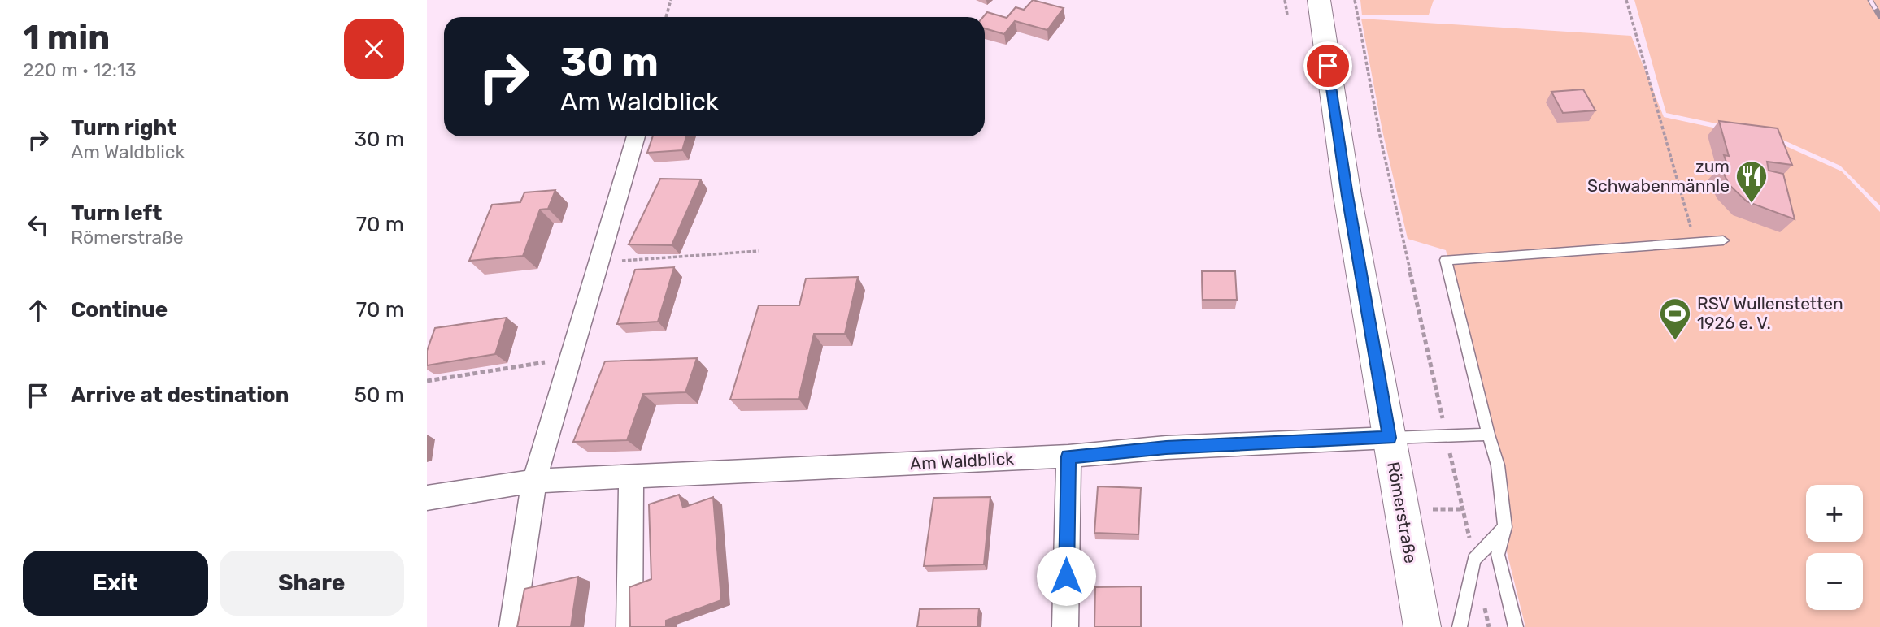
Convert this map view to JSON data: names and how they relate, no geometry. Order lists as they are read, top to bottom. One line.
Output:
{"streets":{"main road":["Römerstraße"],"street":["Am Waldblick"]},"crossings":[["Am Waldblick","Römerstraße"]],"places":{"restaurant":["zum Schwabenmännle"],"sports":["RSV Wullenstetten 1926 e. V."]},"page":{"heading":["1 min","220 m · 12:13"],"turn":["30 m","Am Waldblick"],"list":[{"name":"Turn right","note":"Am Waldblick","value":"30 m"},{"name":"Turn left","note":"Römerstraße","value":"70 m"},{"name":"Continue","value":"70 m"},{"name":"Arrive at destination","value":"50 m"}],"map_buttons":["+","−"],"buttons":["Exit","Share"]}}
